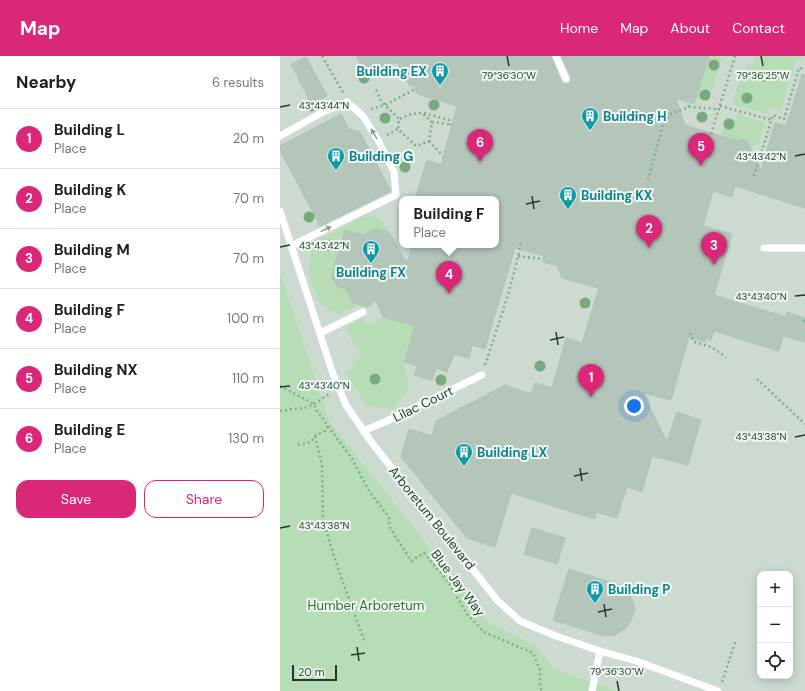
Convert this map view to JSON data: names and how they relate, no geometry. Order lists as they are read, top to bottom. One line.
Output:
{"streets":{"lane":["Lilac Court","Arboretum Boulevard"],"path":["Blue Jay Way"]},"crossings":[["Lilac Court","Arboretum Boulevard"]],"parks":["Humber Arboretum"],"places":{"building":["Building EX","Building H","Building G","Building KX","Building FX","Building LX","Building P"]},"scale_bar":"20 m","page":{"header":"Map","nav":["Home","Map","About","Contact"],"heading":["Nearby","6 results"],"list":[{"mark":"1","name":"Building L","note":"Place","value":"20 m"},{"mark":"2","name":"Building K","note":"Place","value":"70 m"},{"mark":"3","name":"Building M","note":"Place","value":"70 m"},{"mark":"4","name":"Building F","note":"Place","value":"100 m"},{"mark":"5","name":"Building NX","note":"Place","value":"110 m"},{"mark":"6","name":"Building E","note":"Place","value":"130 m"}],"pins":["6","5","2","3","4","1"],"popup":["Building F","Place"],"buttons":["Save","Share"],"map_buttons":["+","−"],"scale":"20 m"},"coordinates":["79°36'30\"W","79°36'25\"W","43°43'44\"N","43°43'42\"N","43°43'40\"N","43°43'38\"N"]}
